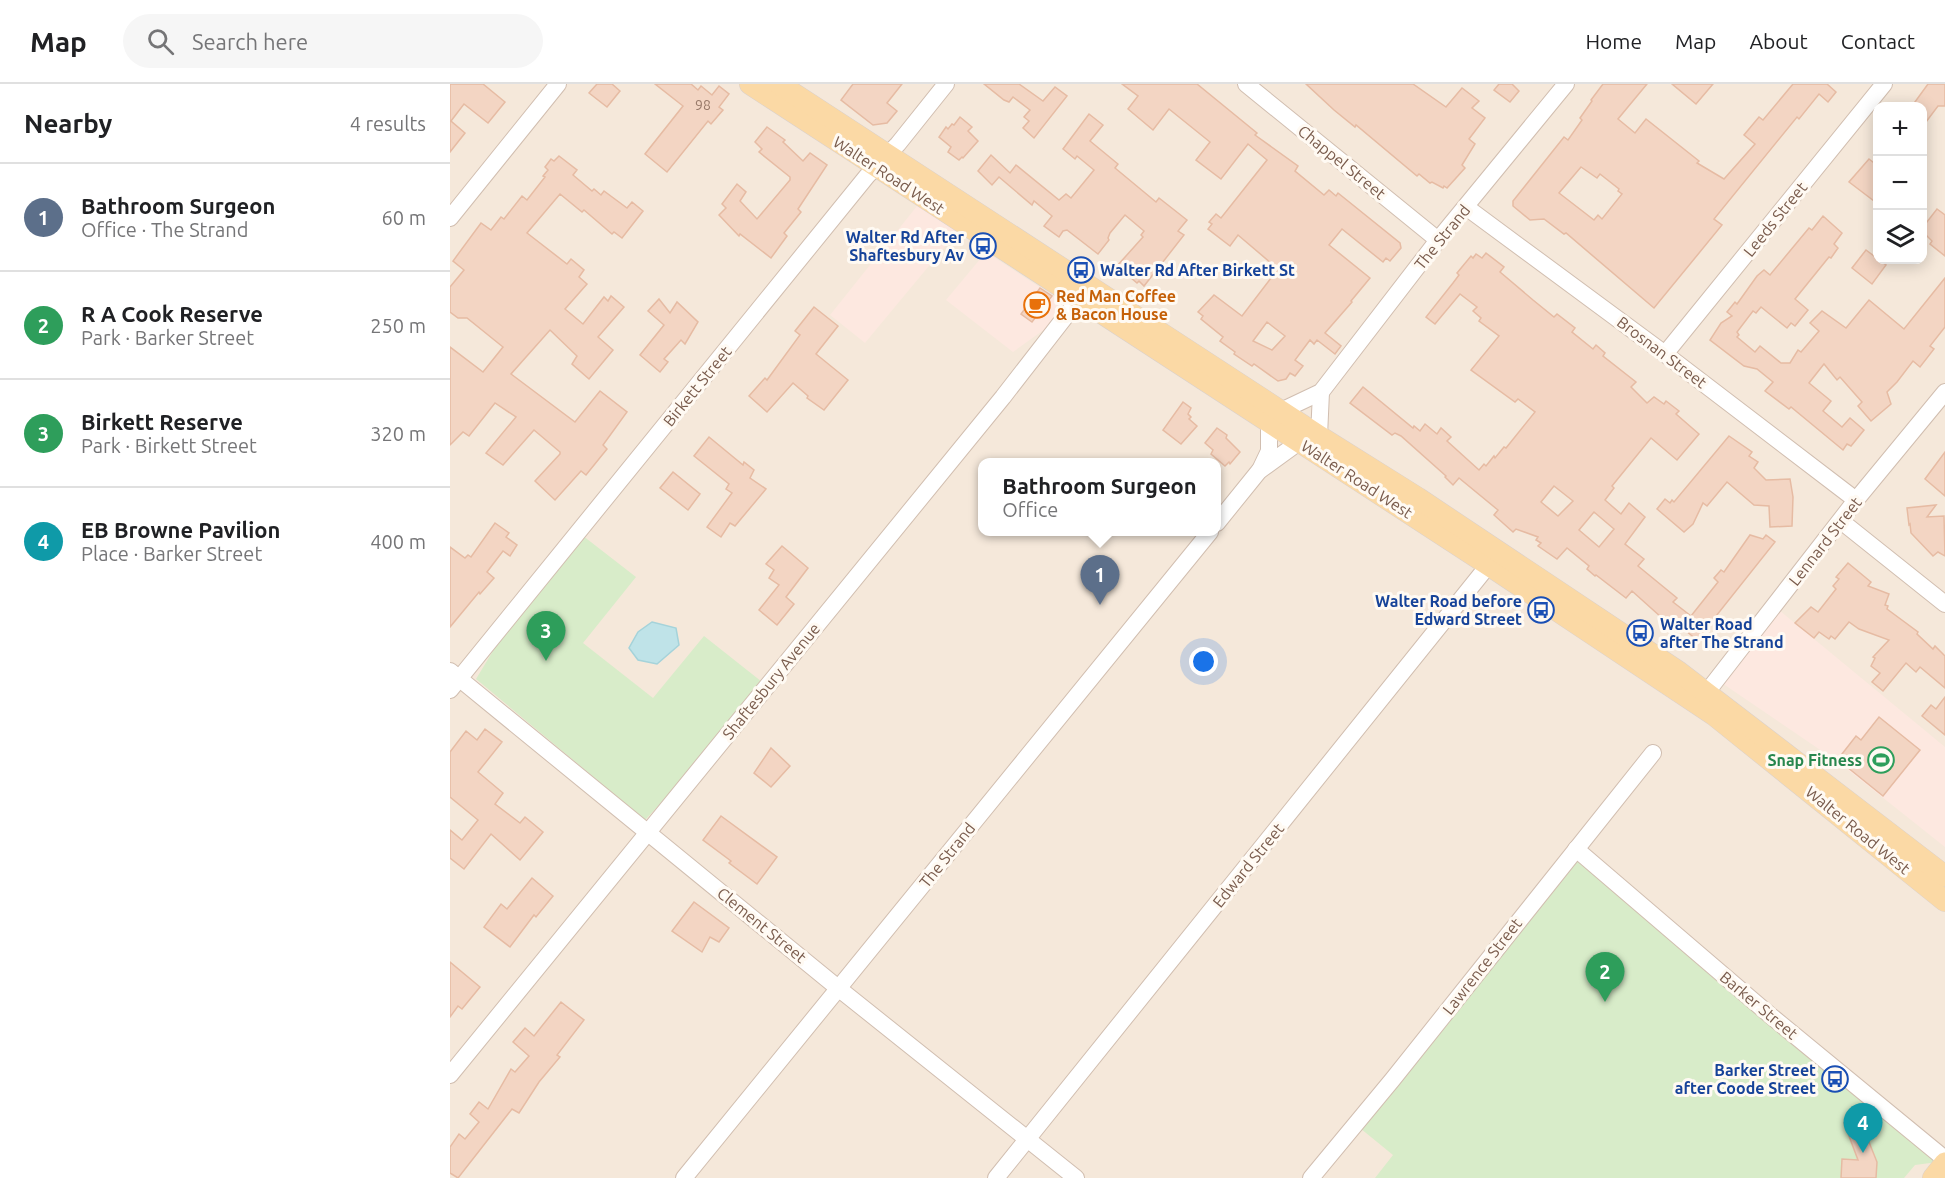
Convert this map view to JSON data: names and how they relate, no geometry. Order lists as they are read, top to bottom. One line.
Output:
{"streets":{"main road":["Walter Road West"],"street":["Chappel Street","Leeds Street","The Strand","Brosnan Street","Birkett Street","Lennard Street","Shaftesbury Avenue","Edward Street","Clement Street","Lawrence Street","Barker Street"]},"crossings":[["Chappel Street","The Strand"],["Walter Road West","The Strand"],["Walter Road West","Birkett Street"],["Walter Road West","Lennard Street"],["Walter Road West","Shaftesbury Avenue"],["Walter Road West","Edward Street"],["Leeds Street","Brosnan Street"],["The Strand","Brosnan Street"],["The Strand","Clement Street"],["Brosnan Street","Lennard Street"],["Birkett Street","Clement Street"],["Shaftesbury Avenue","Clement Street"],["Edward Street","Clement Street"],["Lawrence Street","Barker Street"]],"places":{"bus stop":["Walter Rd After Shaftesbury Av","Walter Rd After Birkett St","Walter Road before Edward Street","Walter Road after The Strand","Barker Street after Coode Street"],"cafe":["Red Man Coffee & Bacon House"],"sports":["Snap Fitness"]},"house_numbers":["98"],"page":{"header":"Map","search":"Search here","nav":["Home","Map","About","Contact"],"heading":["Nearby","4 results"],"map_buttons":["+","−"],"list":[{"mark":"1","name":"Bathroom Surgeon","note":"Office · The Strand","value":"60 m"},{"mark":"2","name":"R A Cook Reserve","note":"Park · Barker Street","value":"250 m"},{"mark":"3","name":"Birkett Reserve","note":"Park · Birkett Street","value":"320 m"},{"mark":"4","name":"EB Browne Pavilion","note":"Place · Barker Street","value":"400 m"}],"popup":["Bathroom Surgeon","Office"],"pins":["1","3","2","4"]}}
